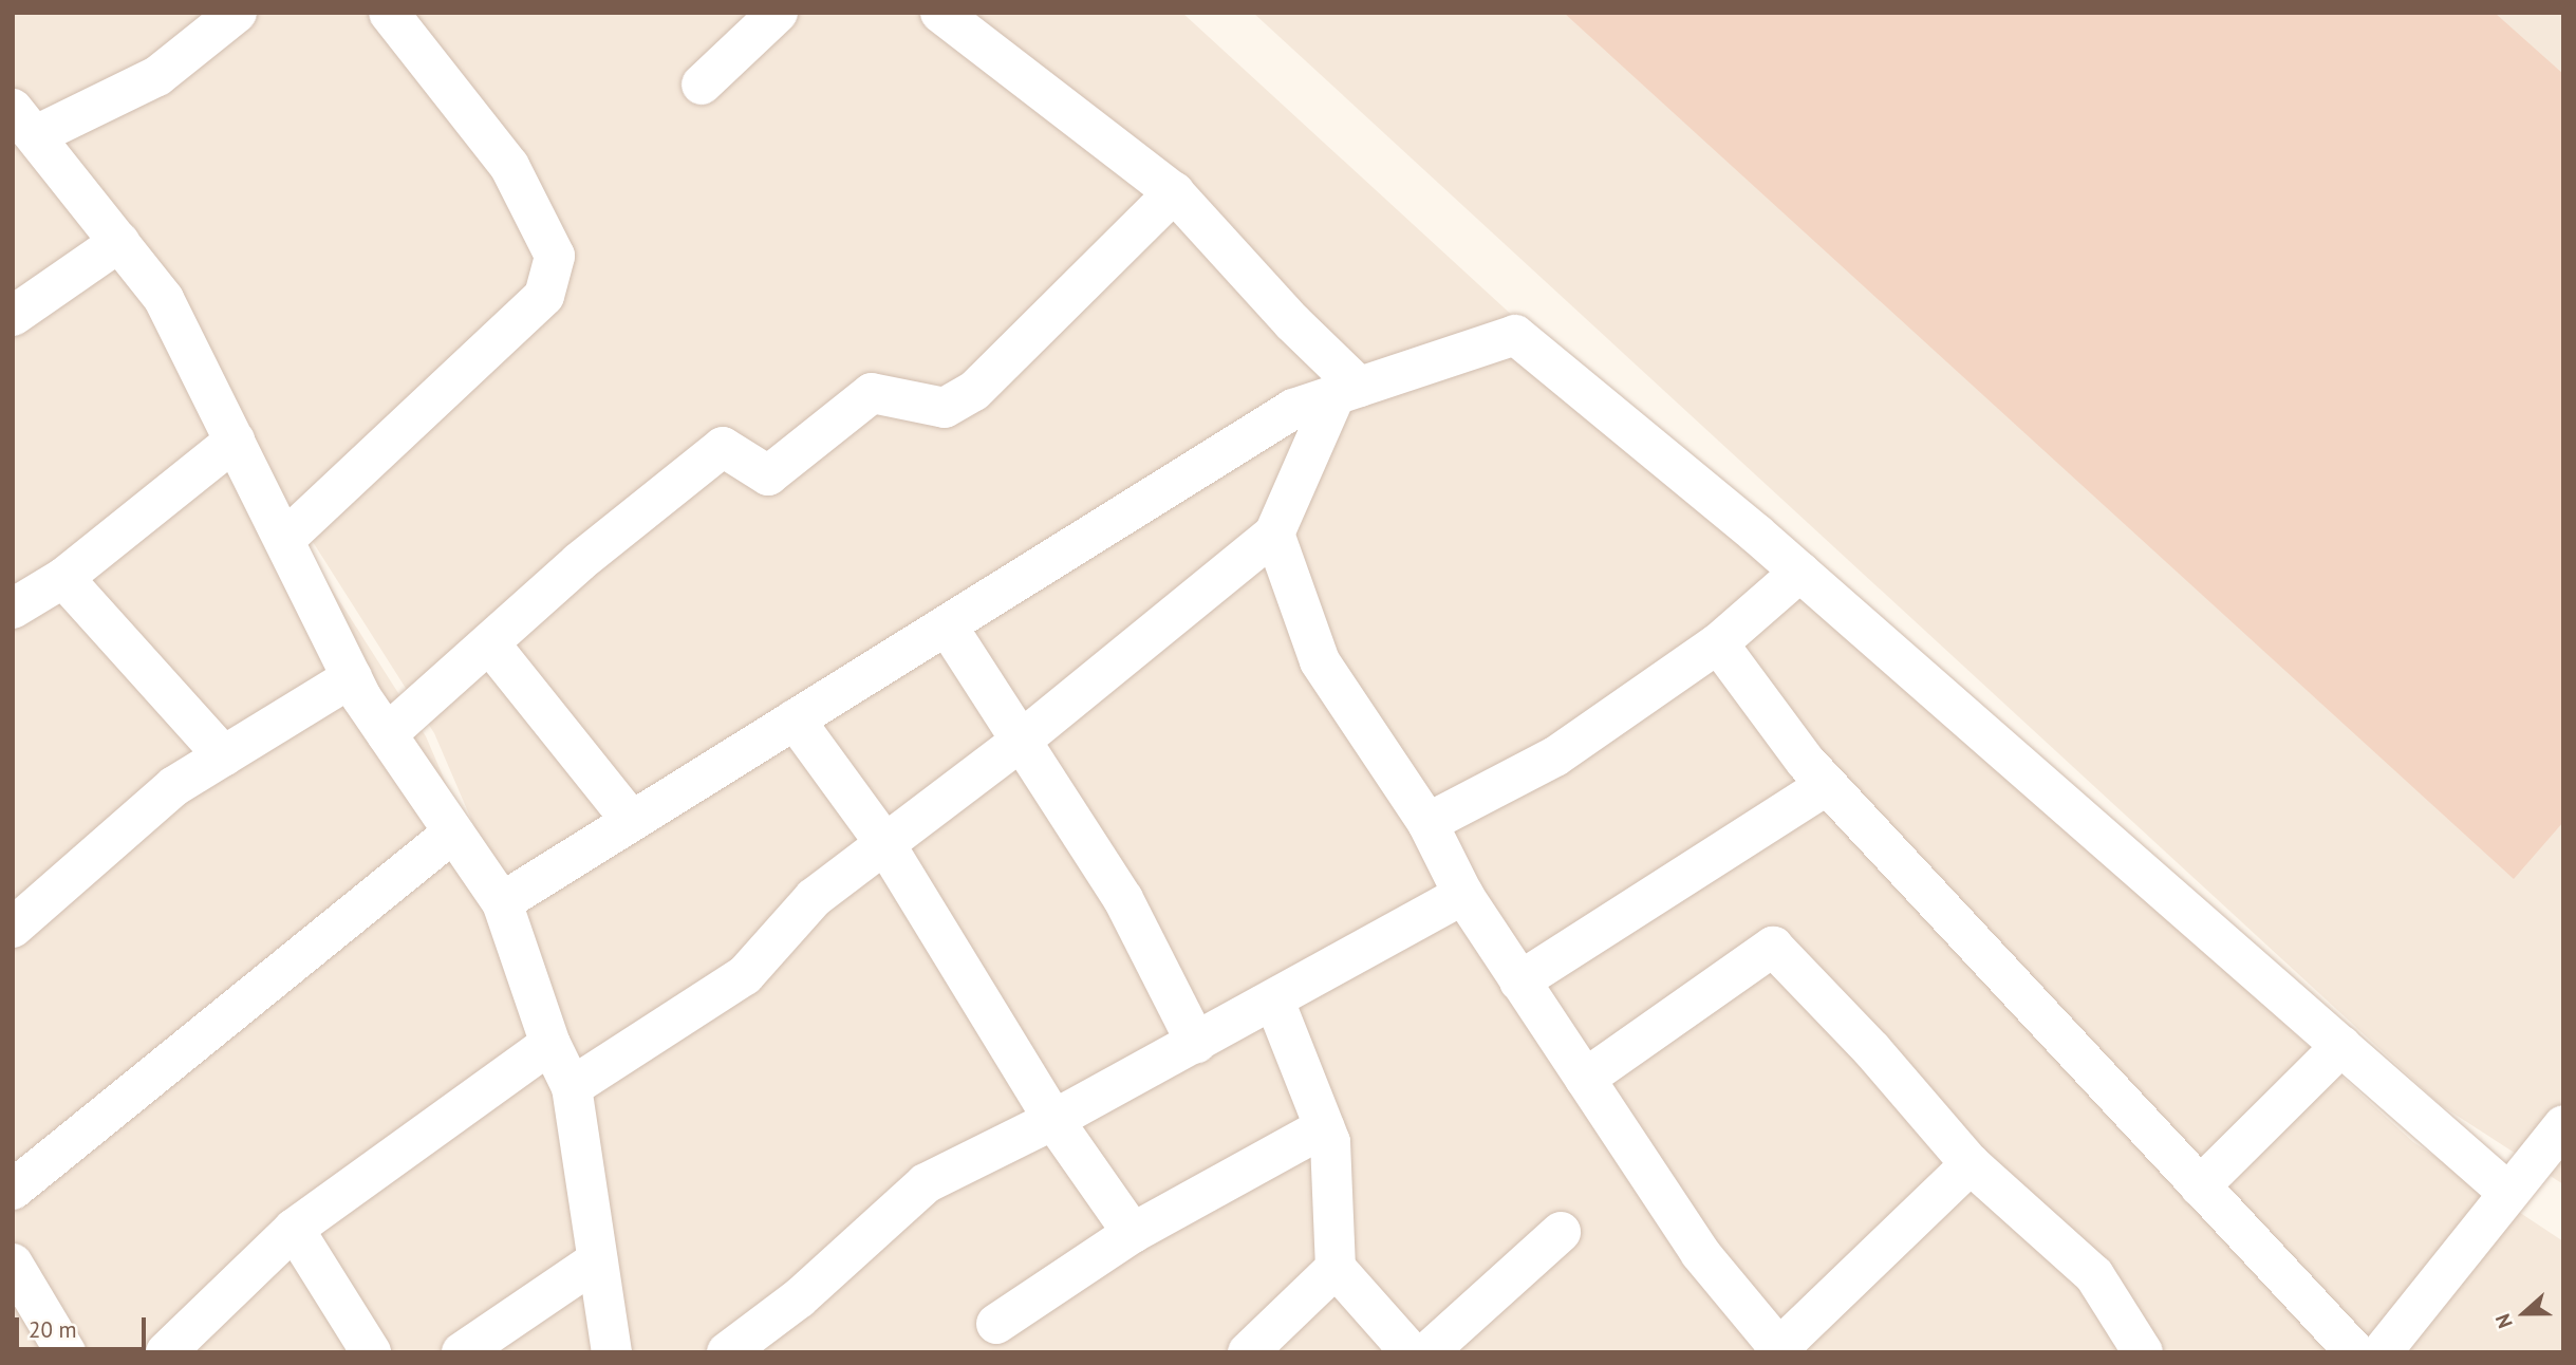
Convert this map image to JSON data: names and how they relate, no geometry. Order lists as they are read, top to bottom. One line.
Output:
{"scale_bar":"20 m","north":"left"}
